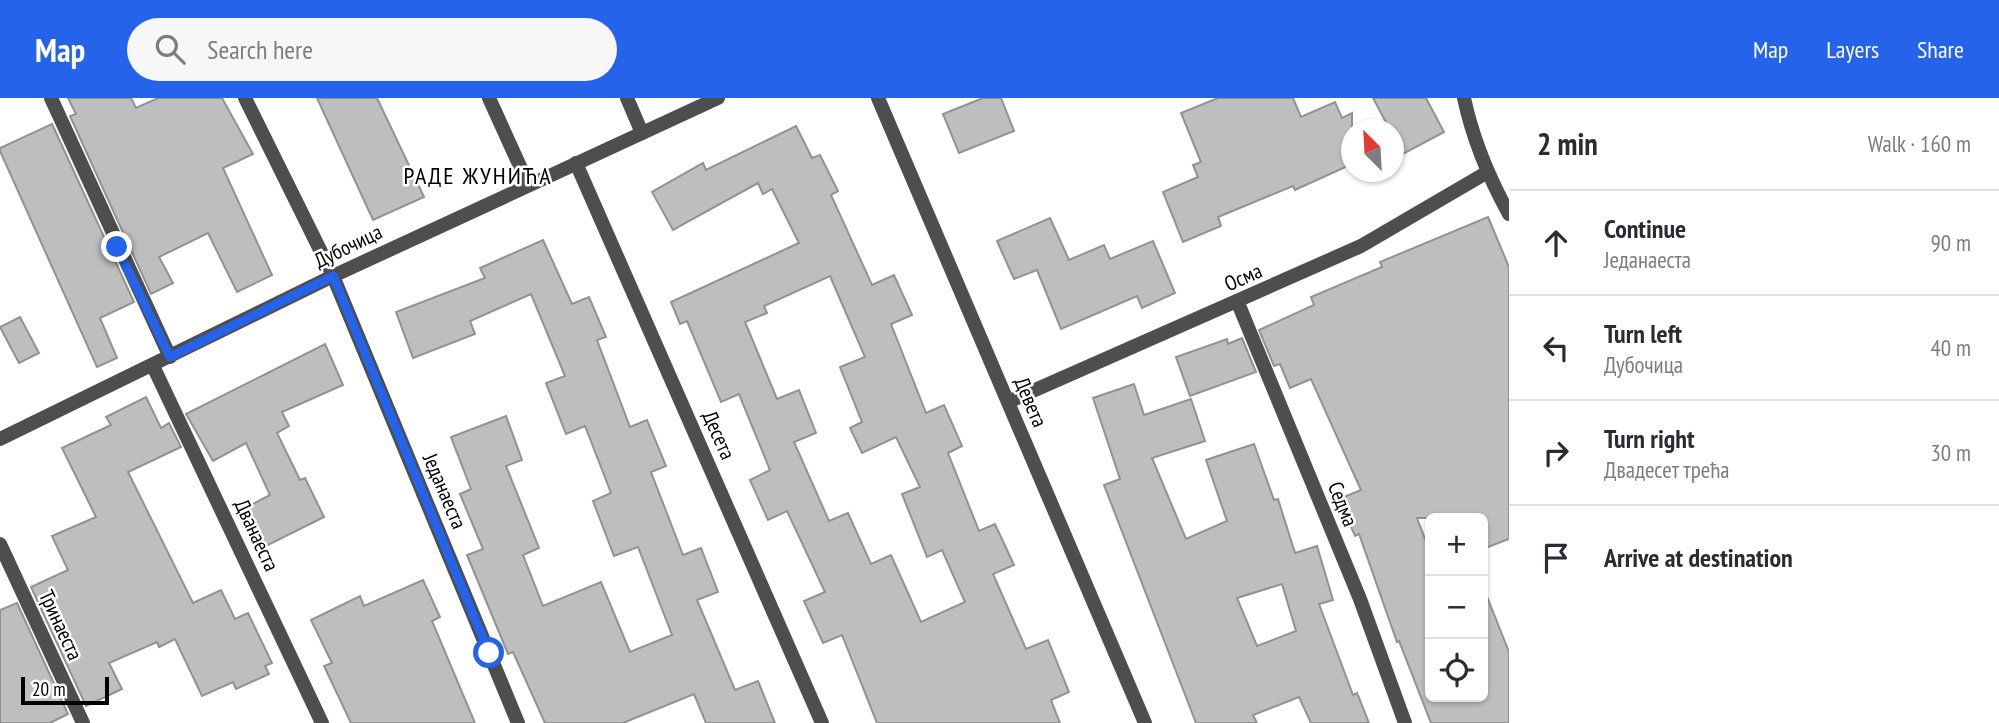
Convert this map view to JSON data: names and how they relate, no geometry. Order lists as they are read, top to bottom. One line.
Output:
{"streets":{"street":["Дубочица","Осма","Девета","Десета","Једанаеста","Седма","Дванаеста","Тринаеста"]},"crossings":[["Дубочица","Десета"],["Дубочица","Једанаеста"],["Дубочица","Дванаеста"],["Осма","Девета"],["Осма","Седма"]],"districts":["РАДЕ ЖУНИЋА"],"scale_bar":"20 m","north":"top left","page":{"header":"Map","search":"Search here","nav":["Map","Layers","Share"],"heading":["2 min","Walk · 160 m"],"list":[["Continue","Једанаеста","90 m"],["Turn left","Дубочица","40 m"],["Turn right","Двадесет трећа","30 m"],"Arrive at destination"],"map_buttons":["+","−"],"scale":"20 m"}}
